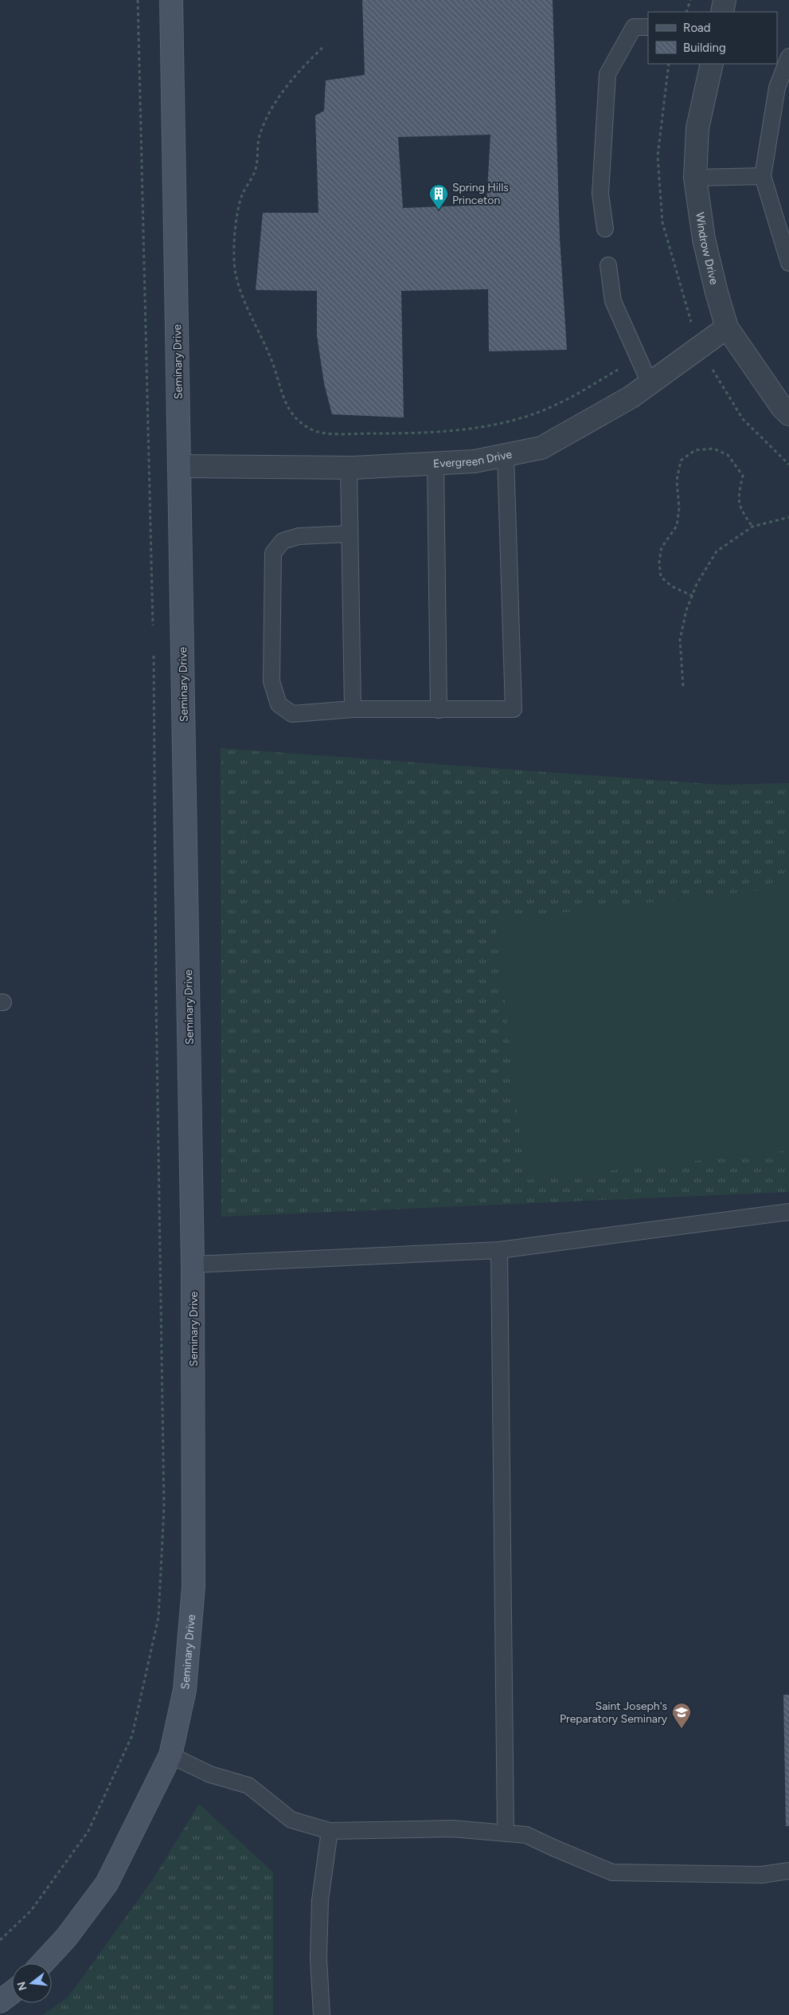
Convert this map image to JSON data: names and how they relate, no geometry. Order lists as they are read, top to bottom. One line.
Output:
{"streets":{"street":["Windrow Drive","Seminary Drive","Evergreen Drive"]},"crossings":[["Windrow Drive","Evergreen Drive"],["Seminary Drive","Evergreen Drive"]],"places":{"building":["Spring Hills Princeton"],"school or university":["Saint Joseph's Preparatory Seminary"]},"legend":["Road","Building"],"north":"left"}
